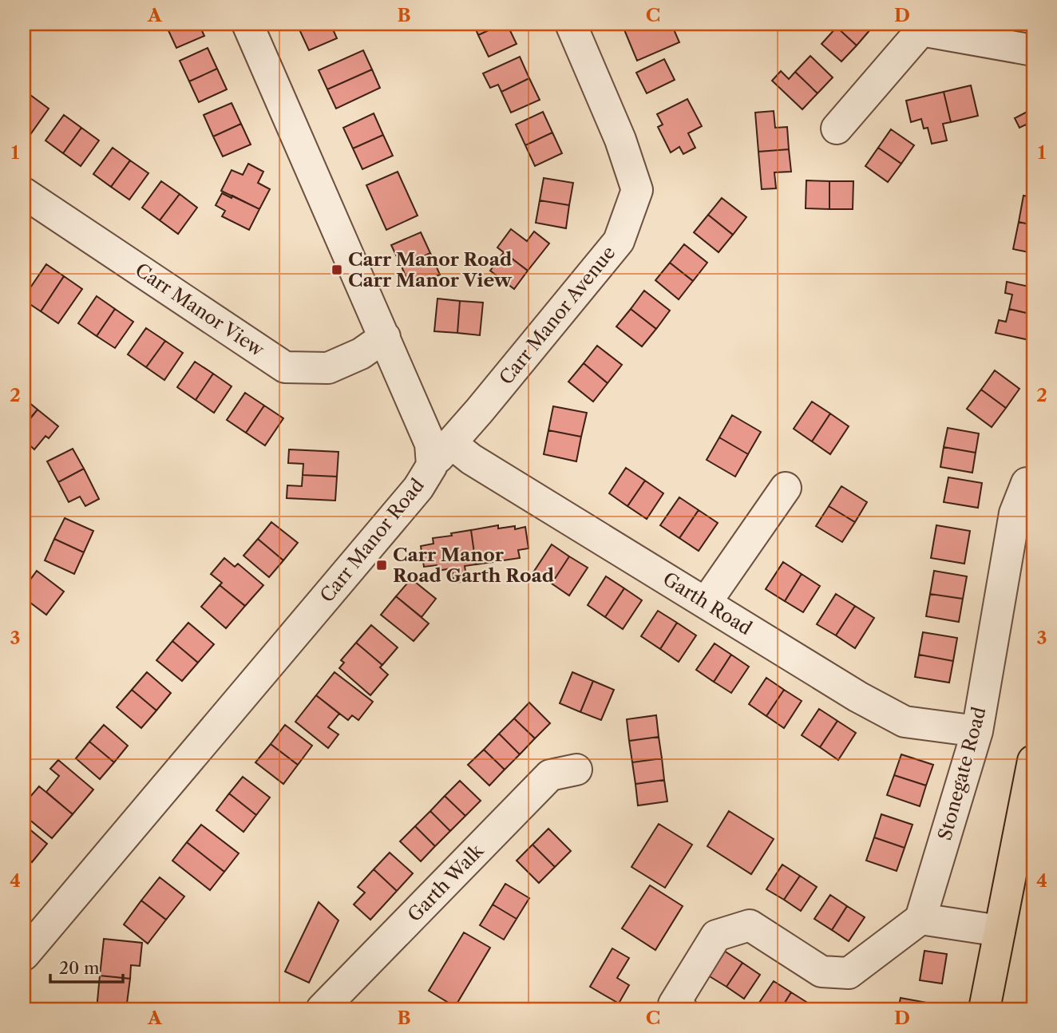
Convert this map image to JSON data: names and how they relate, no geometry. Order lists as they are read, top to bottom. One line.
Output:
{"streets":{"street":["Carr Manor View","Carr Manor Avenue","Carr Manor Road","Garth Road","Stonegate Road","Garth Walk"]},"crossings":[["Carr Manor View","Carr Manor Road"],["Carr Manor Avenue","Carr Manor Road"],["Carr Manor Avenue","Garth Road"],["Carr Manor Road","Garth Road"],["Garth Road","Stonegate Road"]],"places":{"transit":["Carr Manor Road Carr Manor View","Carr Manor Road Garth Road"]},"scale_bar":"20 m","grid":{"columns":["A","B","C","D"],"rows":["1","2","3","4"]}}
